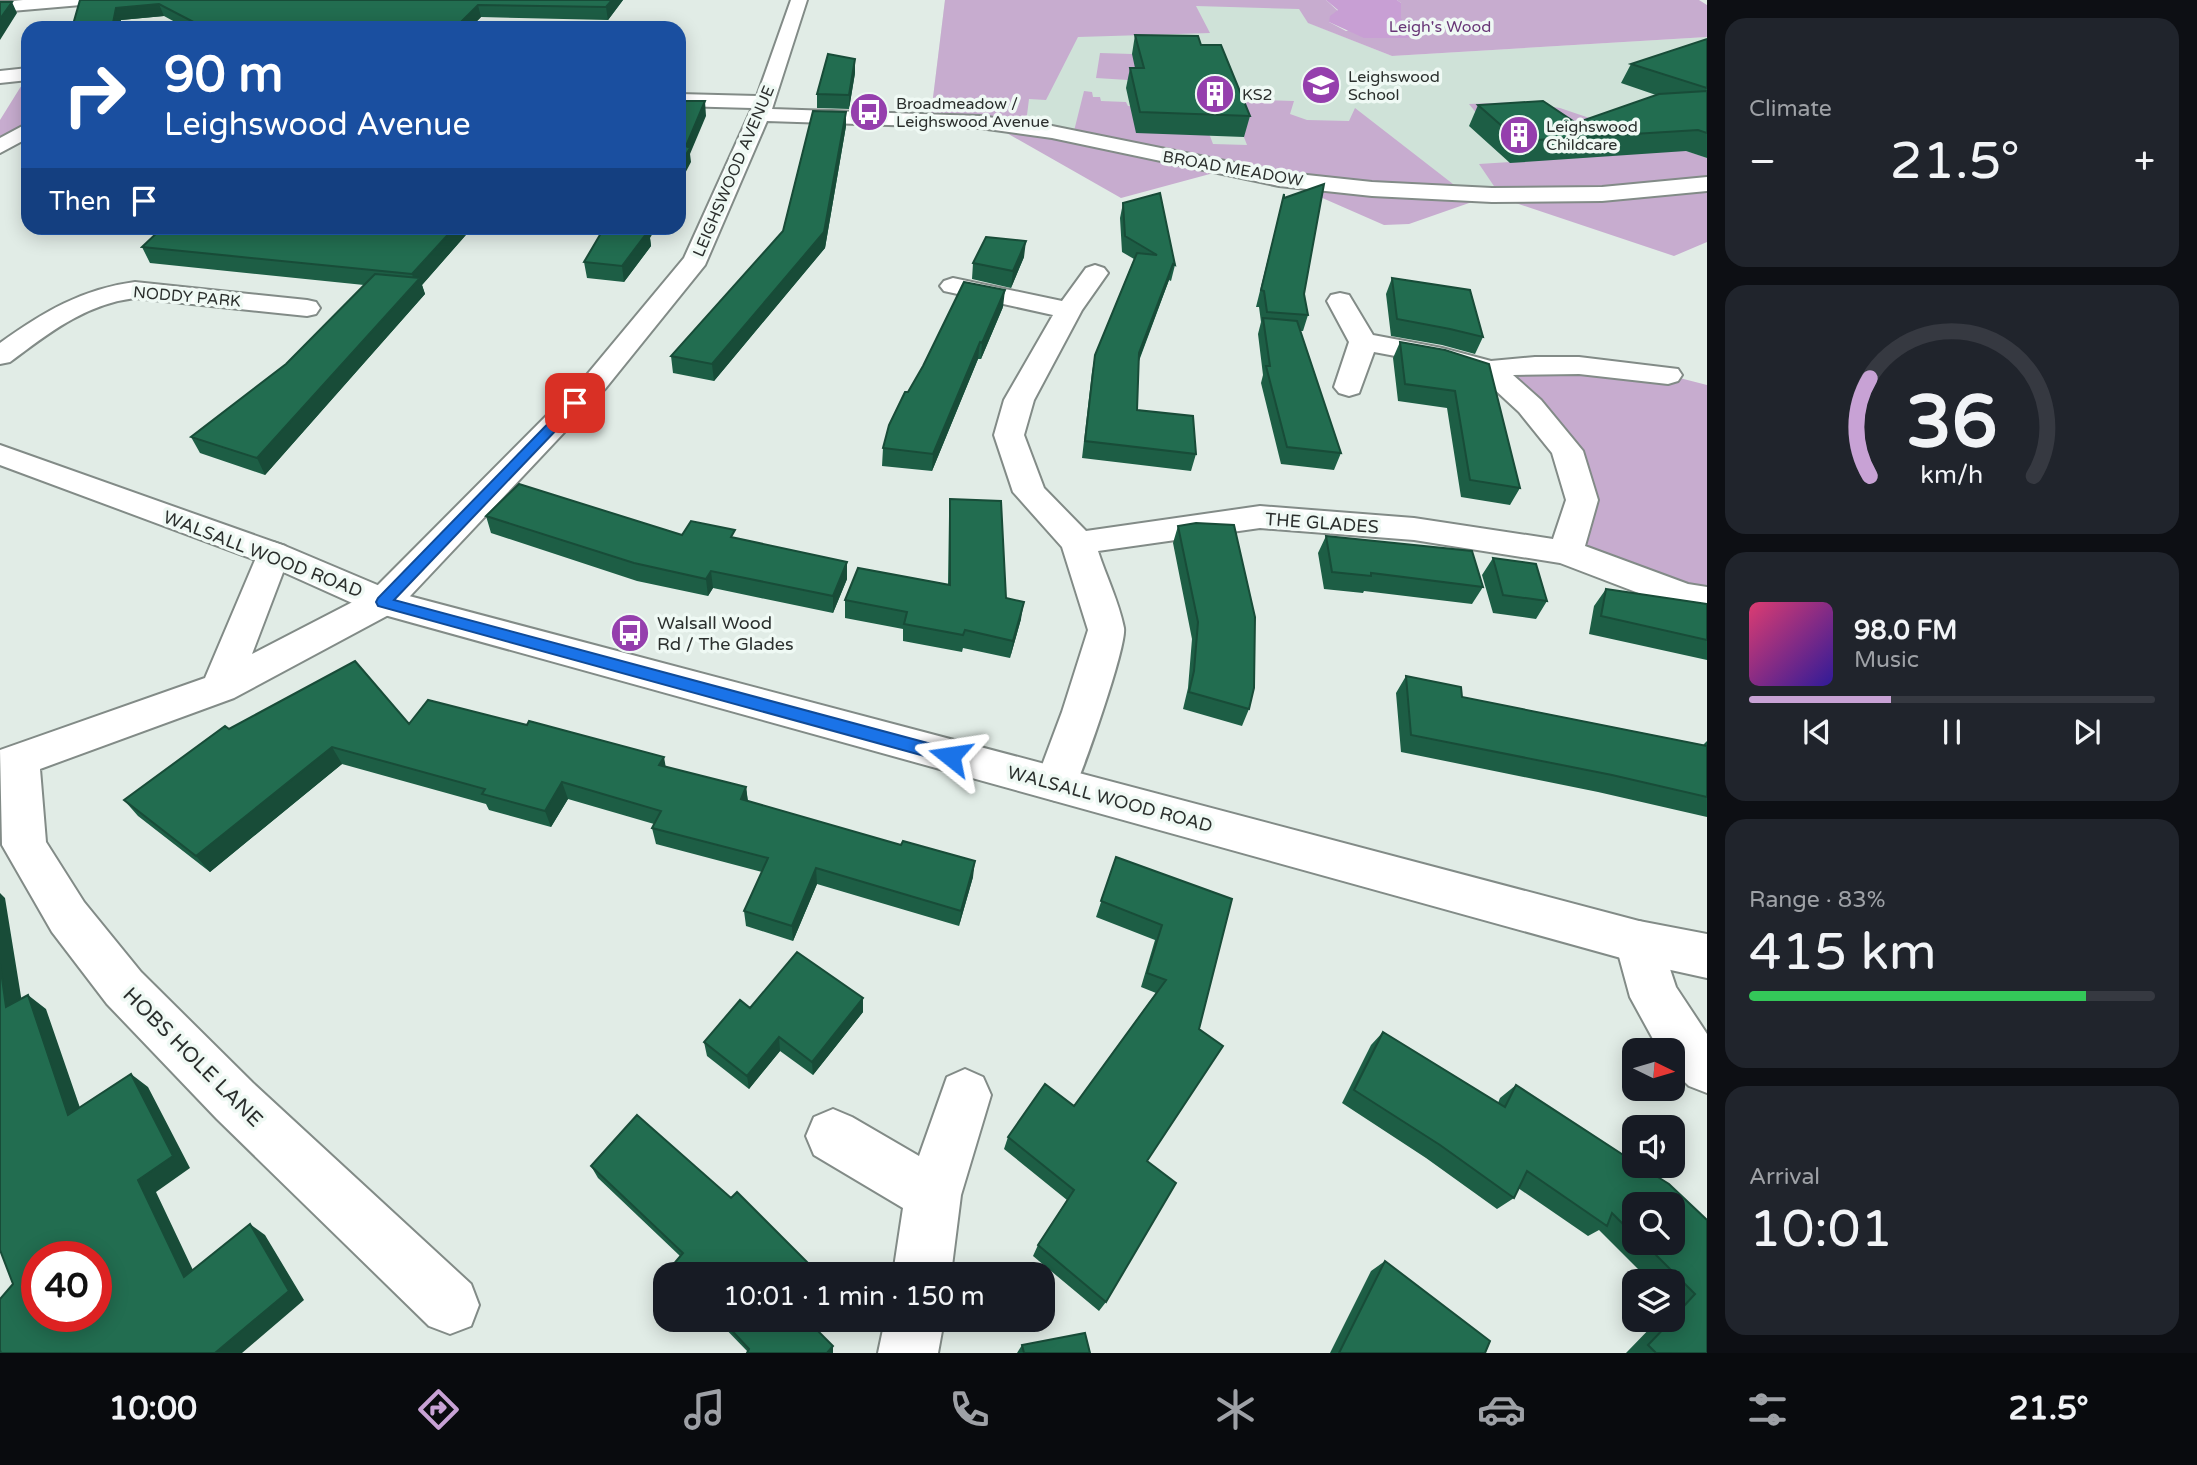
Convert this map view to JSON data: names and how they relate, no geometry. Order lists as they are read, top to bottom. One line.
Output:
{"streets":{"street":["BROAD MEADOW","LEIGHSWOOD AVENUE","NODDY PARK","THE GLADES","WALSALL WOOD ROAD","HOBS HOLE LANE"]},"crossings":[["BROAD MEADOW","LEIGHSWOOD AVENUE"],["LEIGHSWOOD AVENUE","WALSALL WOOD ROAD"],["LEIGHSWOOD AVENUE","HOBS HOLE LANE"],["WALSALL WOOD ROAD","HOBS HOLE LANE"]],"parks":["Leigh's Wood"],"places":{"school or university":["Leighswood School"],"building":["KS2","Leighswood Childcare"],"bus stop":["Broadmeadow / Leighswood Avenue","Walsall Wood Rd / The Glades"]},"north":"right","page":{"tile":["Climate",["Range · 83%","415 km"],["Arrival","10:01"]],"turn":["90 m","Leighswood Avenue"],"heat":["−","21.5°","+"],"then":"Then","song":["98.0 FM","Music"],"limit":"40","trip":"10:01 · 1 min · 150 m","tabs":["10:00","21.5°"],"gauge":["36","km/h"]}}
